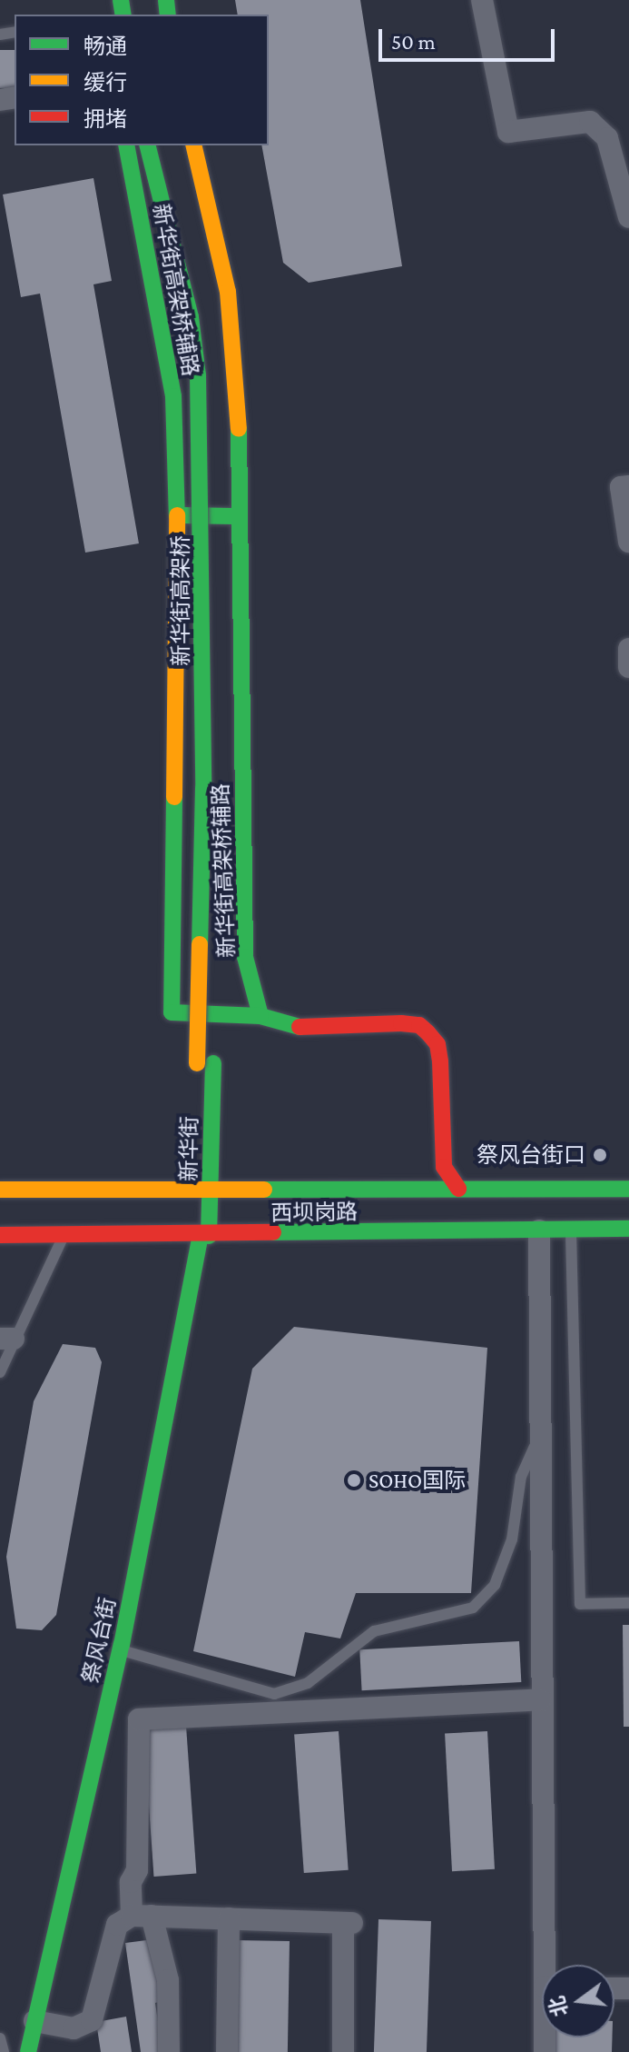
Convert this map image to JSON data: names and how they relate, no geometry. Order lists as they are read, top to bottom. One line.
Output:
{"streets":{"main road":["新华街高架桥辅路","新华街高架桥","新华街","西坝岗路","祭风台街"]},"crossings":[["新华街高架桥","新华街"],["新华街","西坝岗路"],["新华街","祭风台街"],["西坝岗路","祭风台街"]],"places":["祭风台街口","SOHO国际"],"legend":["畅通","缓行","拥堵"],"scale_bar":"50 m","north":"left"}
